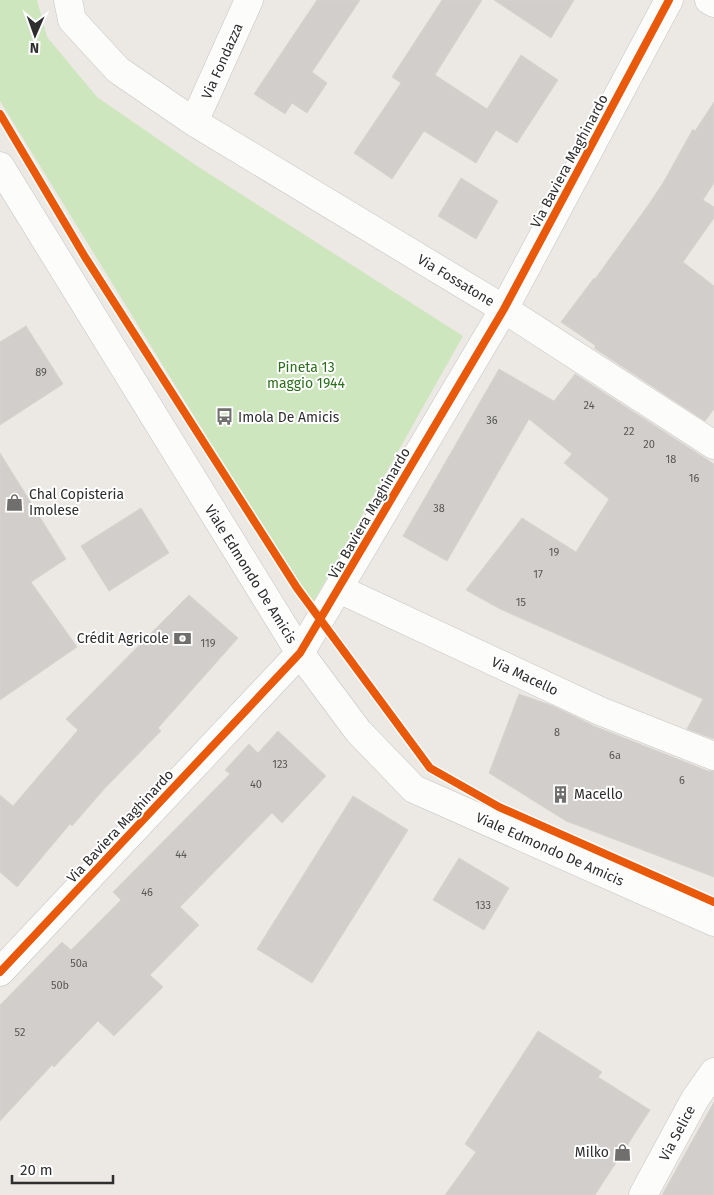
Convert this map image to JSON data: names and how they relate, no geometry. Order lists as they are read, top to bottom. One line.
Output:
{"streets":{"street":["Via Fondazza","Via Baviera Maghinardo","Via Fossatone","Viale Edmondo De Amicis","Via Macello","Via Selice"]},"crossings":[["Via Fondazza","Via Fossatone"],["Via Baviera Maghinardo","Via Fossatone"],["Via Baviera Maghinardo","Viale Edmondo De Amicis"],["Via Baviera Maghinardo","Via Macello"]],"parks":["Pineta 13 maggio 1944"],"places":{"bus stop":["Imola De Amicis"],"shop":["Chal Copisteria Imolese","Milko"],"bank":["Crédit Agricole"],"building":["Macello"]},"house_numbers":["89","24","36","22","20","18","16","38","19","17","15","119","8","6a","123","6","40","44","46","133","50a","50b","52"],"scale_bar":"20 m","north":"bottom"}
